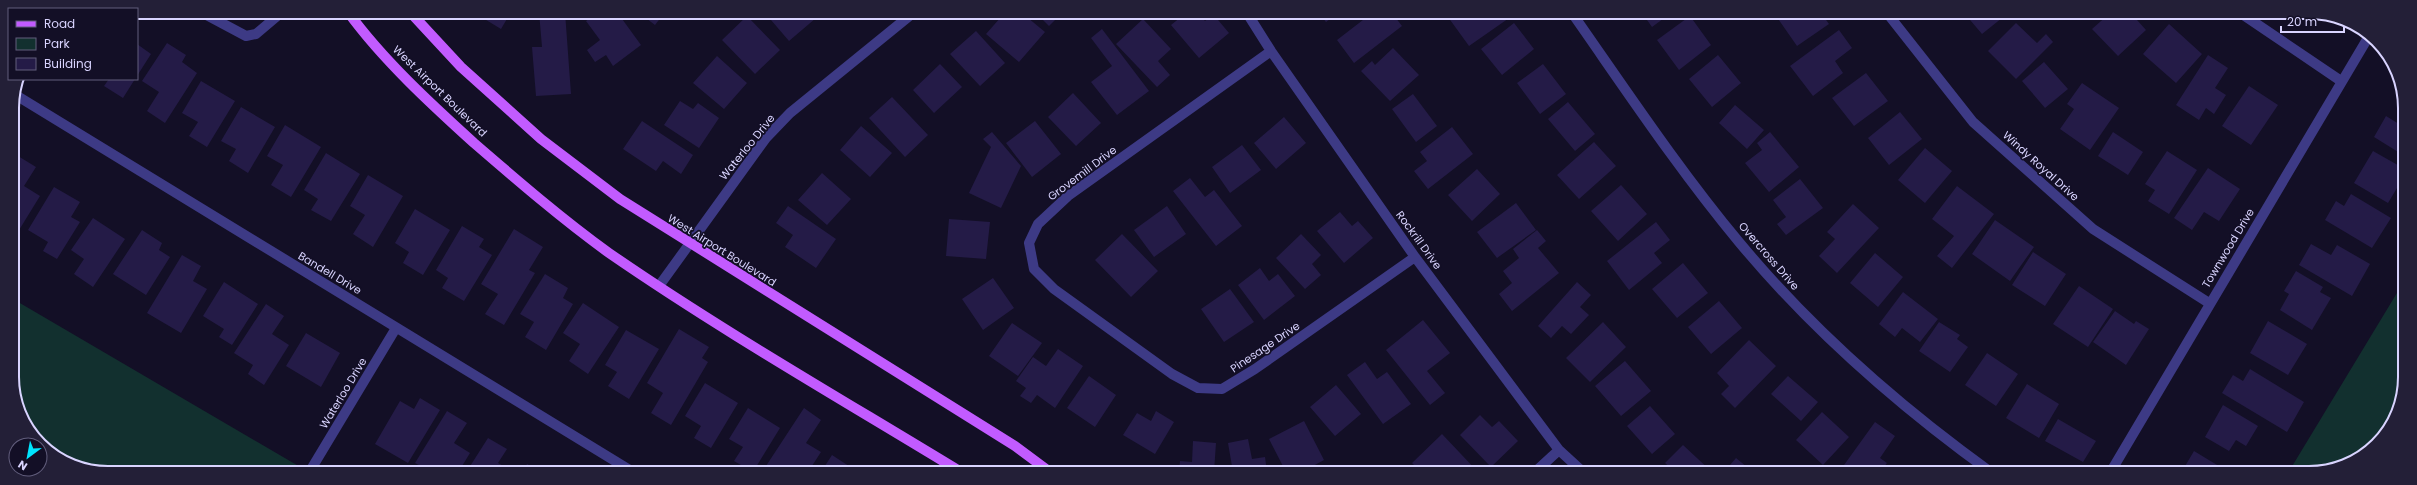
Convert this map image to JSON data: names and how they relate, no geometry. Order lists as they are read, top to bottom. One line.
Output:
{"streets":{"main road":["West Airport Boulevard"],"street":["Waterloo Drive","Windy Royal Drive","Grovemill Drive","Rockrill Drive","Townwood Drive","Overcross Drive","Bandell Drive","Pinesage Drive"]},"crossings":[["West Airport Boulevard","Waterloo Drive"],["Waterloo Drive","Bandell Drive"],["Windy Royal Drive","Townwood Drive"],["Grovemill Drive","Rockrill Drive"],["Grovemill Drive","Pinesage Drive"],["Rockrill Drive","Pinesage Drive"]],"legend":["Road","Park","Building"],"scale_bar":"20 m","north":"bottom left"}
